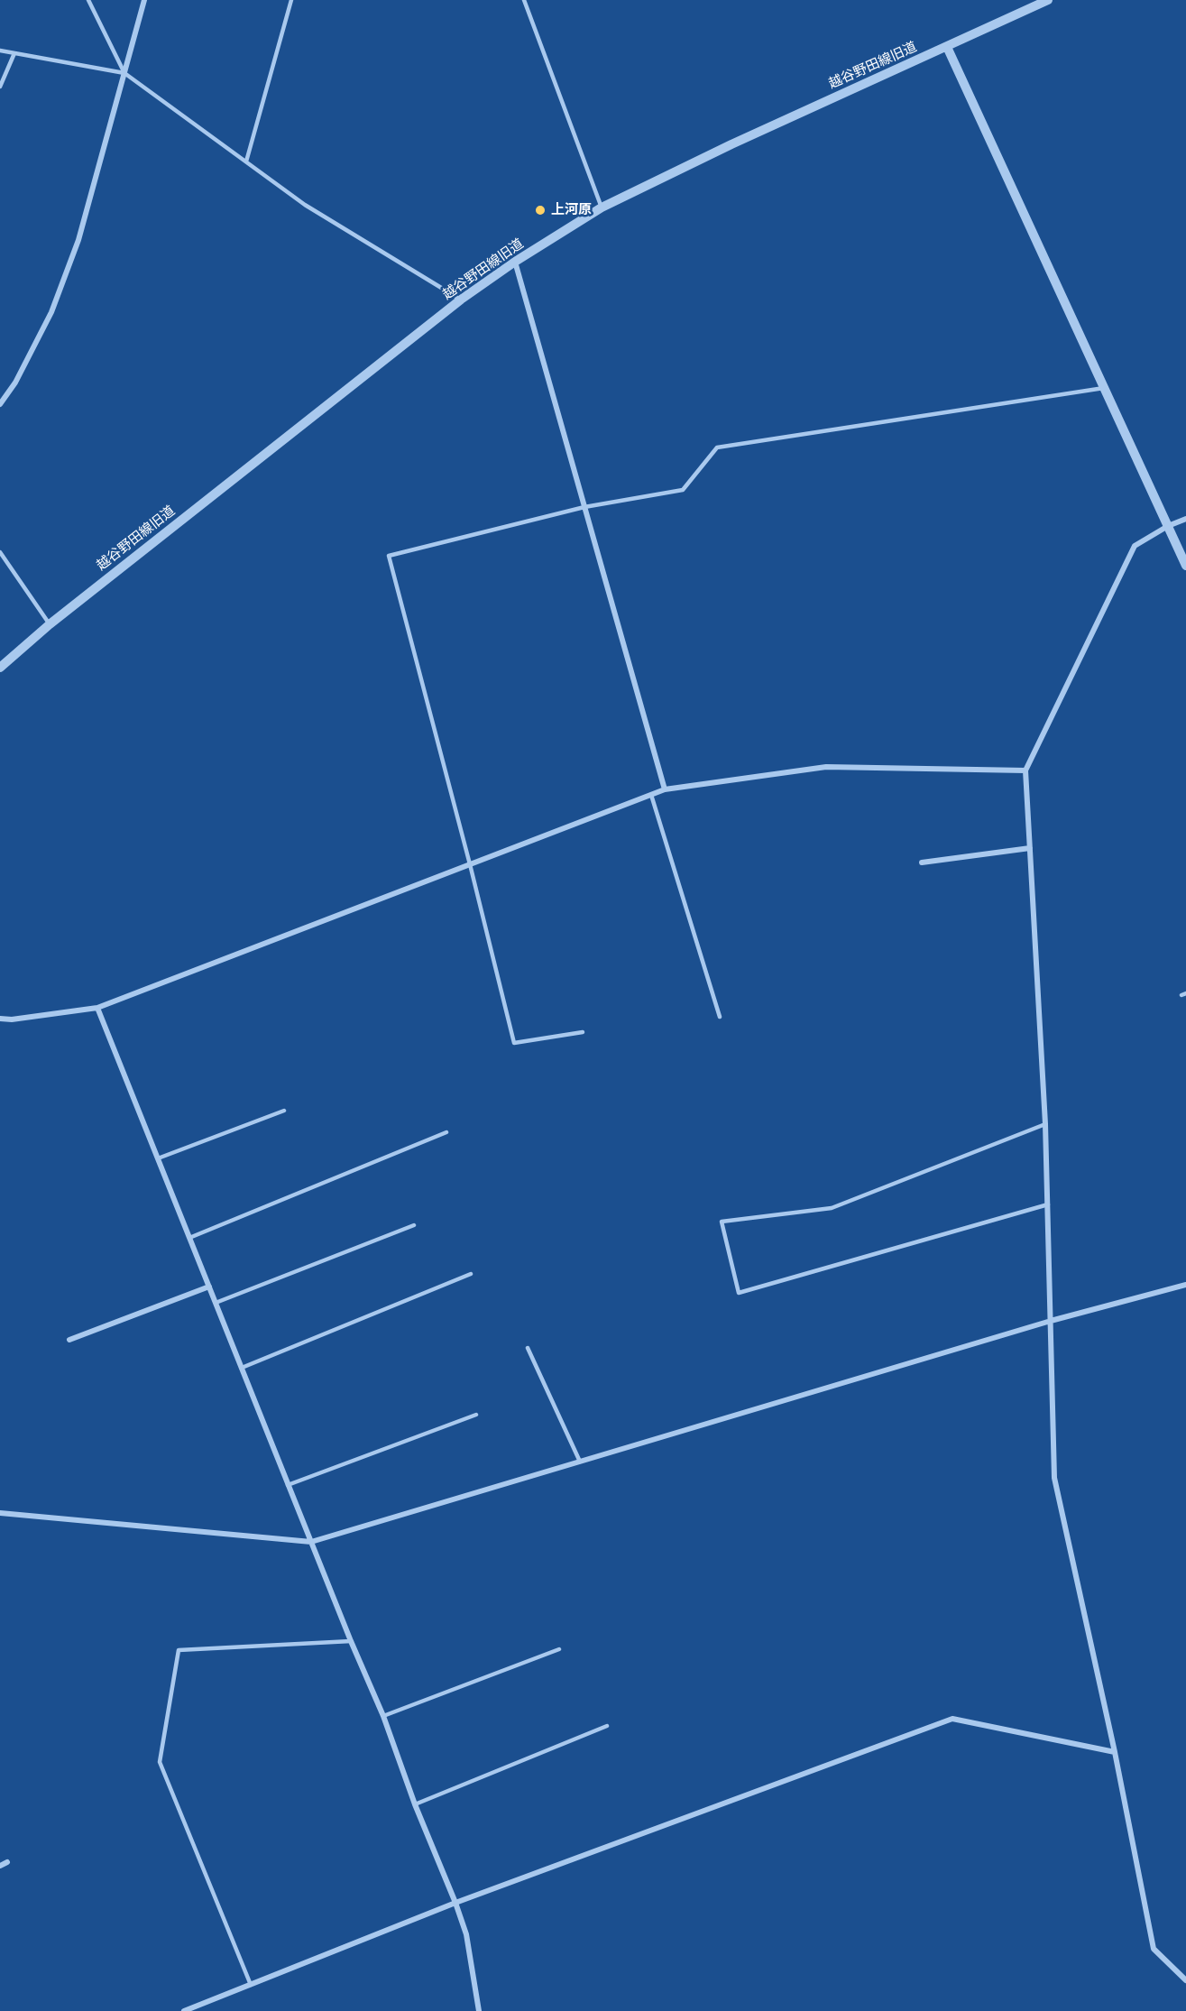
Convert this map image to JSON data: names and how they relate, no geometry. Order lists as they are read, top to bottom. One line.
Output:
{"streets":{"street":["越谷野田線旧道"]},"places":["上河原"]}
